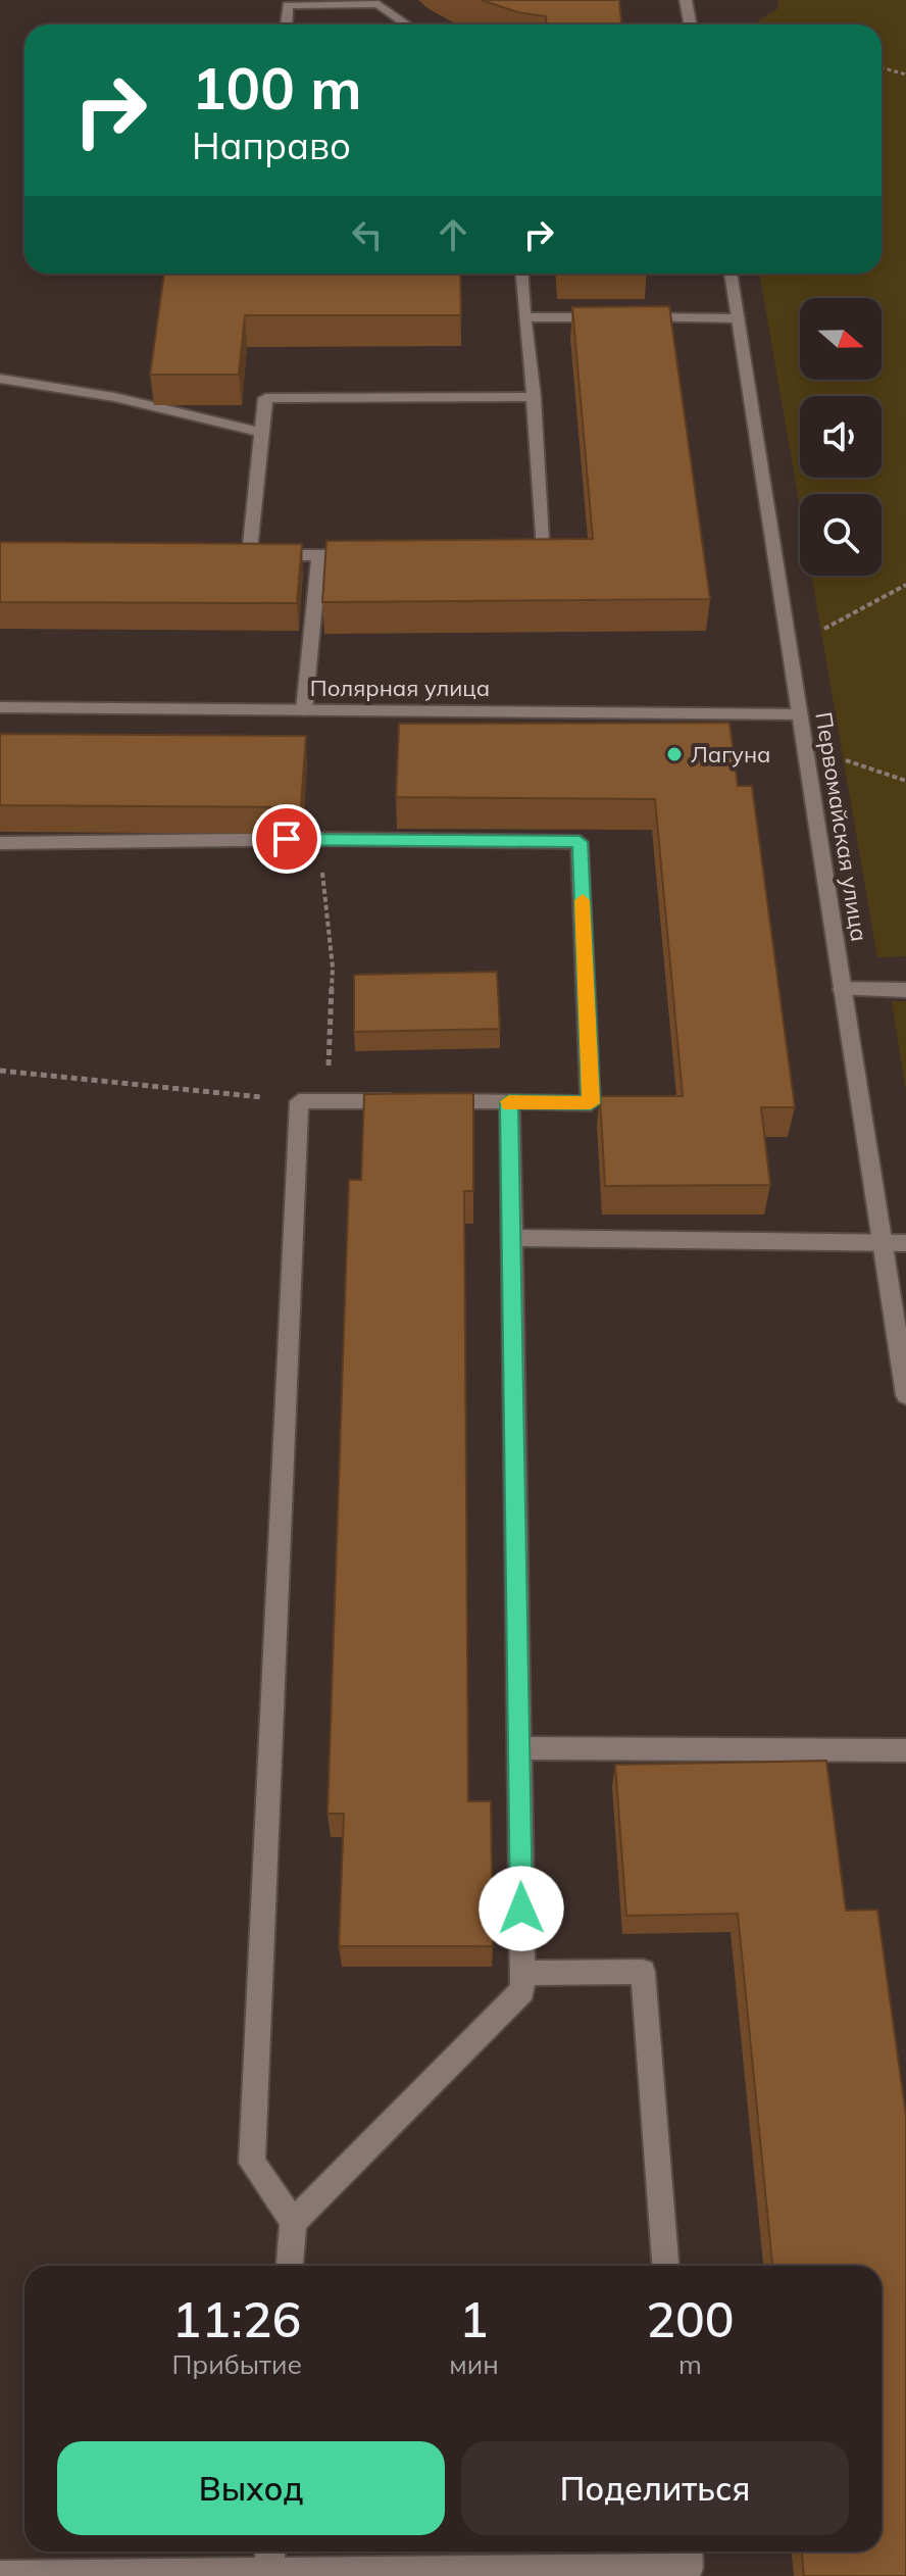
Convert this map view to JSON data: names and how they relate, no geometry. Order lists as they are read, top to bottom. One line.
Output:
{"streets":{"street":["Полярная улица","Первомайская улица"]},"crossings":[["Полярная улица","Первомайская улица"]],"places":["Лагуна"],"north":"right","page":{"turn":["100 m","Направо"],"eta":["11:26","Прибытие","1","мин","200","m"],"buttons":["Выход","Поделиться"]}}
